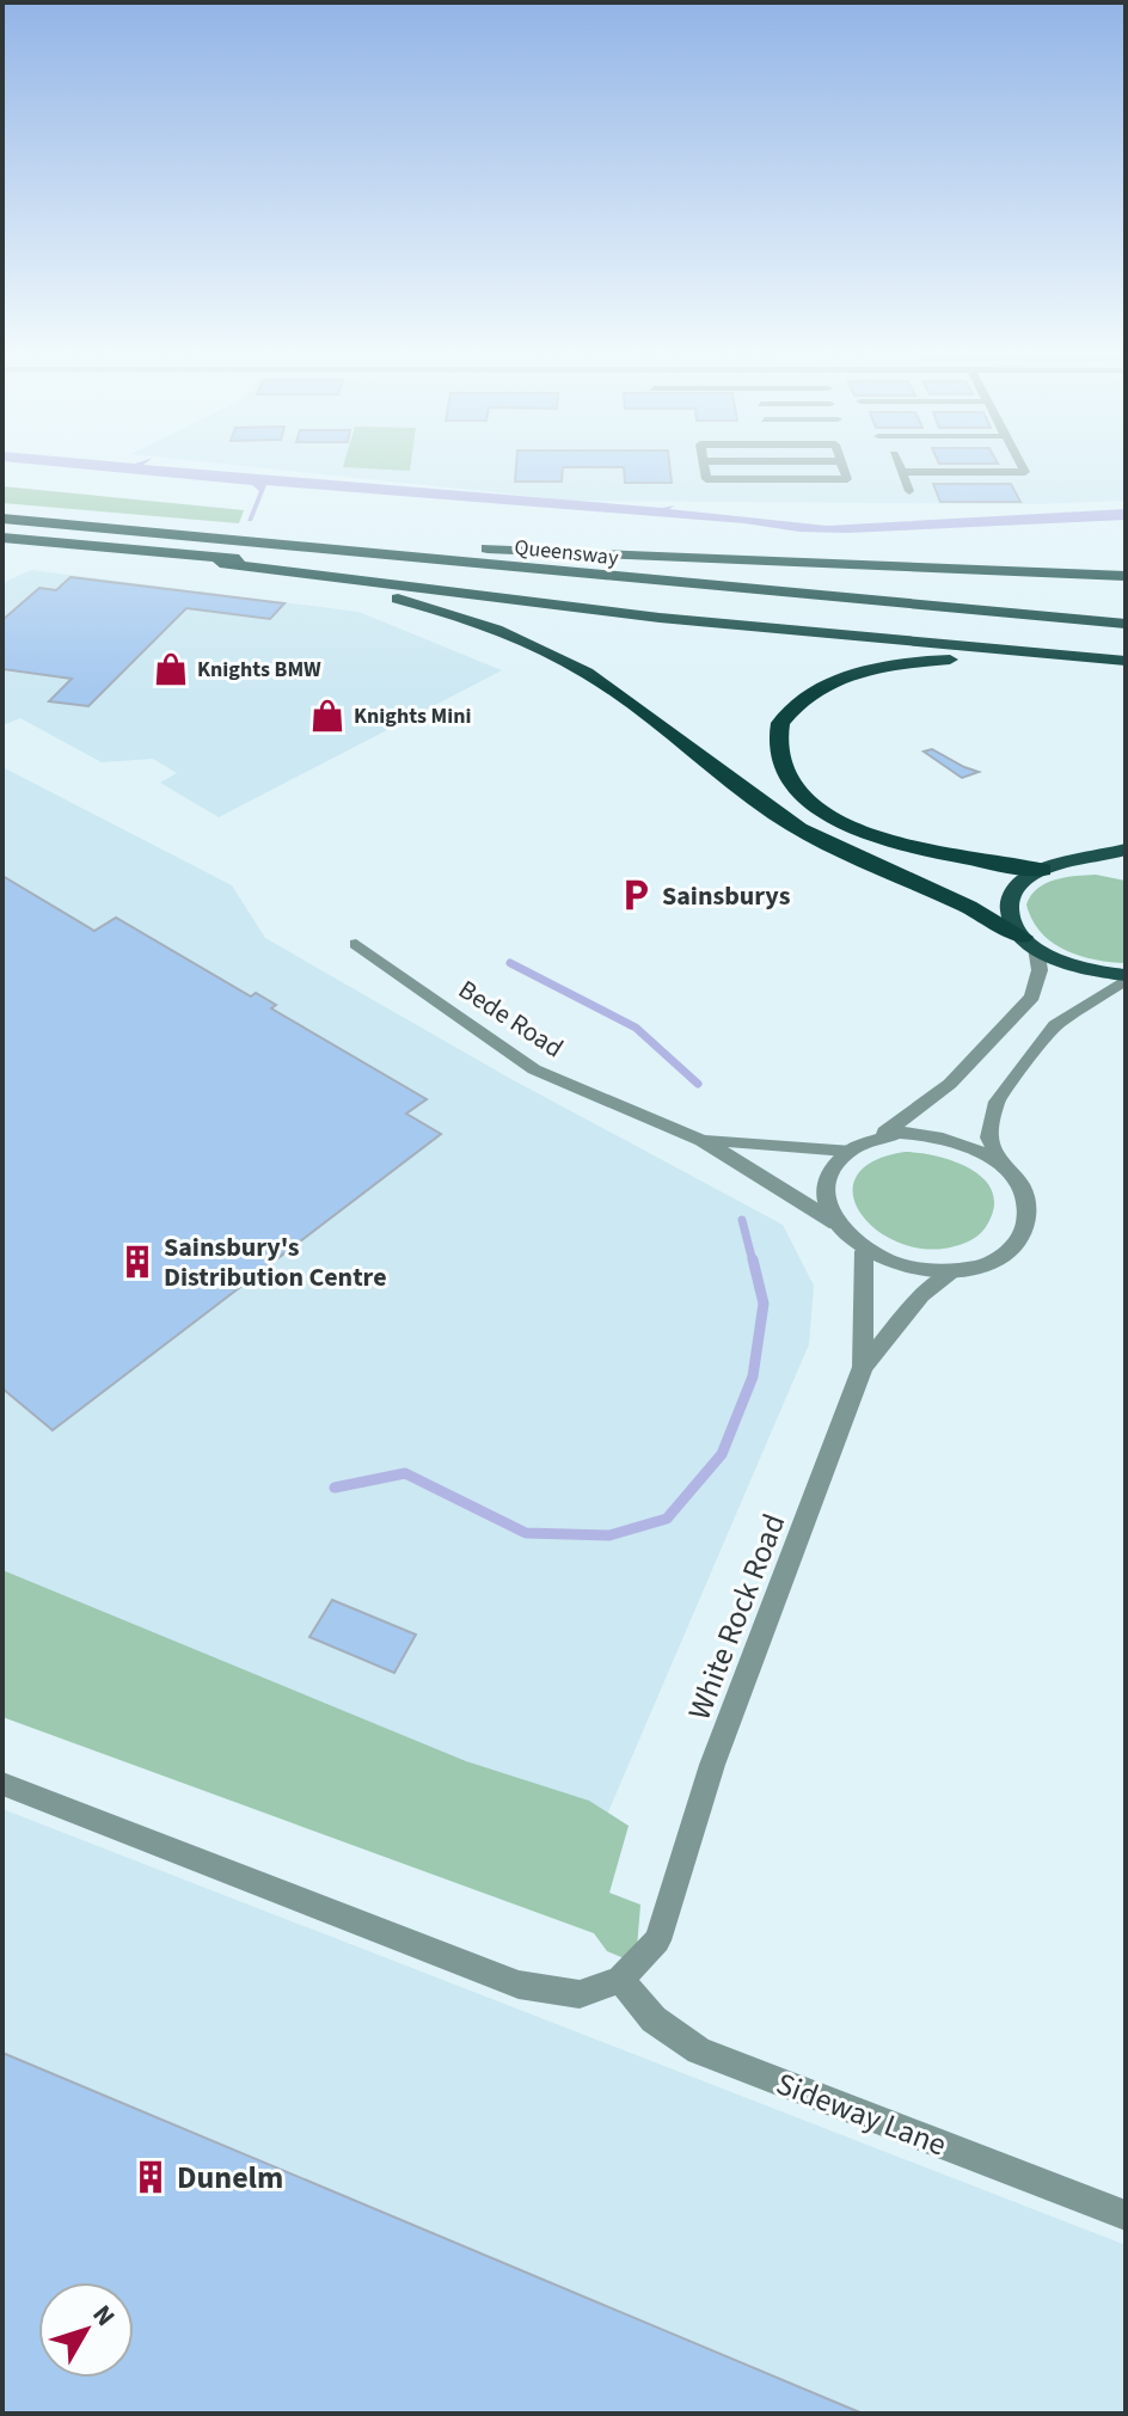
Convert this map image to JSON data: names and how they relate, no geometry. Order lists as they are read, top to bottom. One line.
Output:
{"streets":{"highway":["Queensway"],"street":["Bede Road","White Rock Road","Sideway Lane"]},"crossings":[["Bede Road","White Rock Road"],["White Rock Road","Sideway Lane"]],"places":{"shop":["Knights BMW","Knights Mini"],"parking":["Sainsburys"],"building":["Sainsbury's Distribution Centre","Dunelm"]},"north":"top right"}
